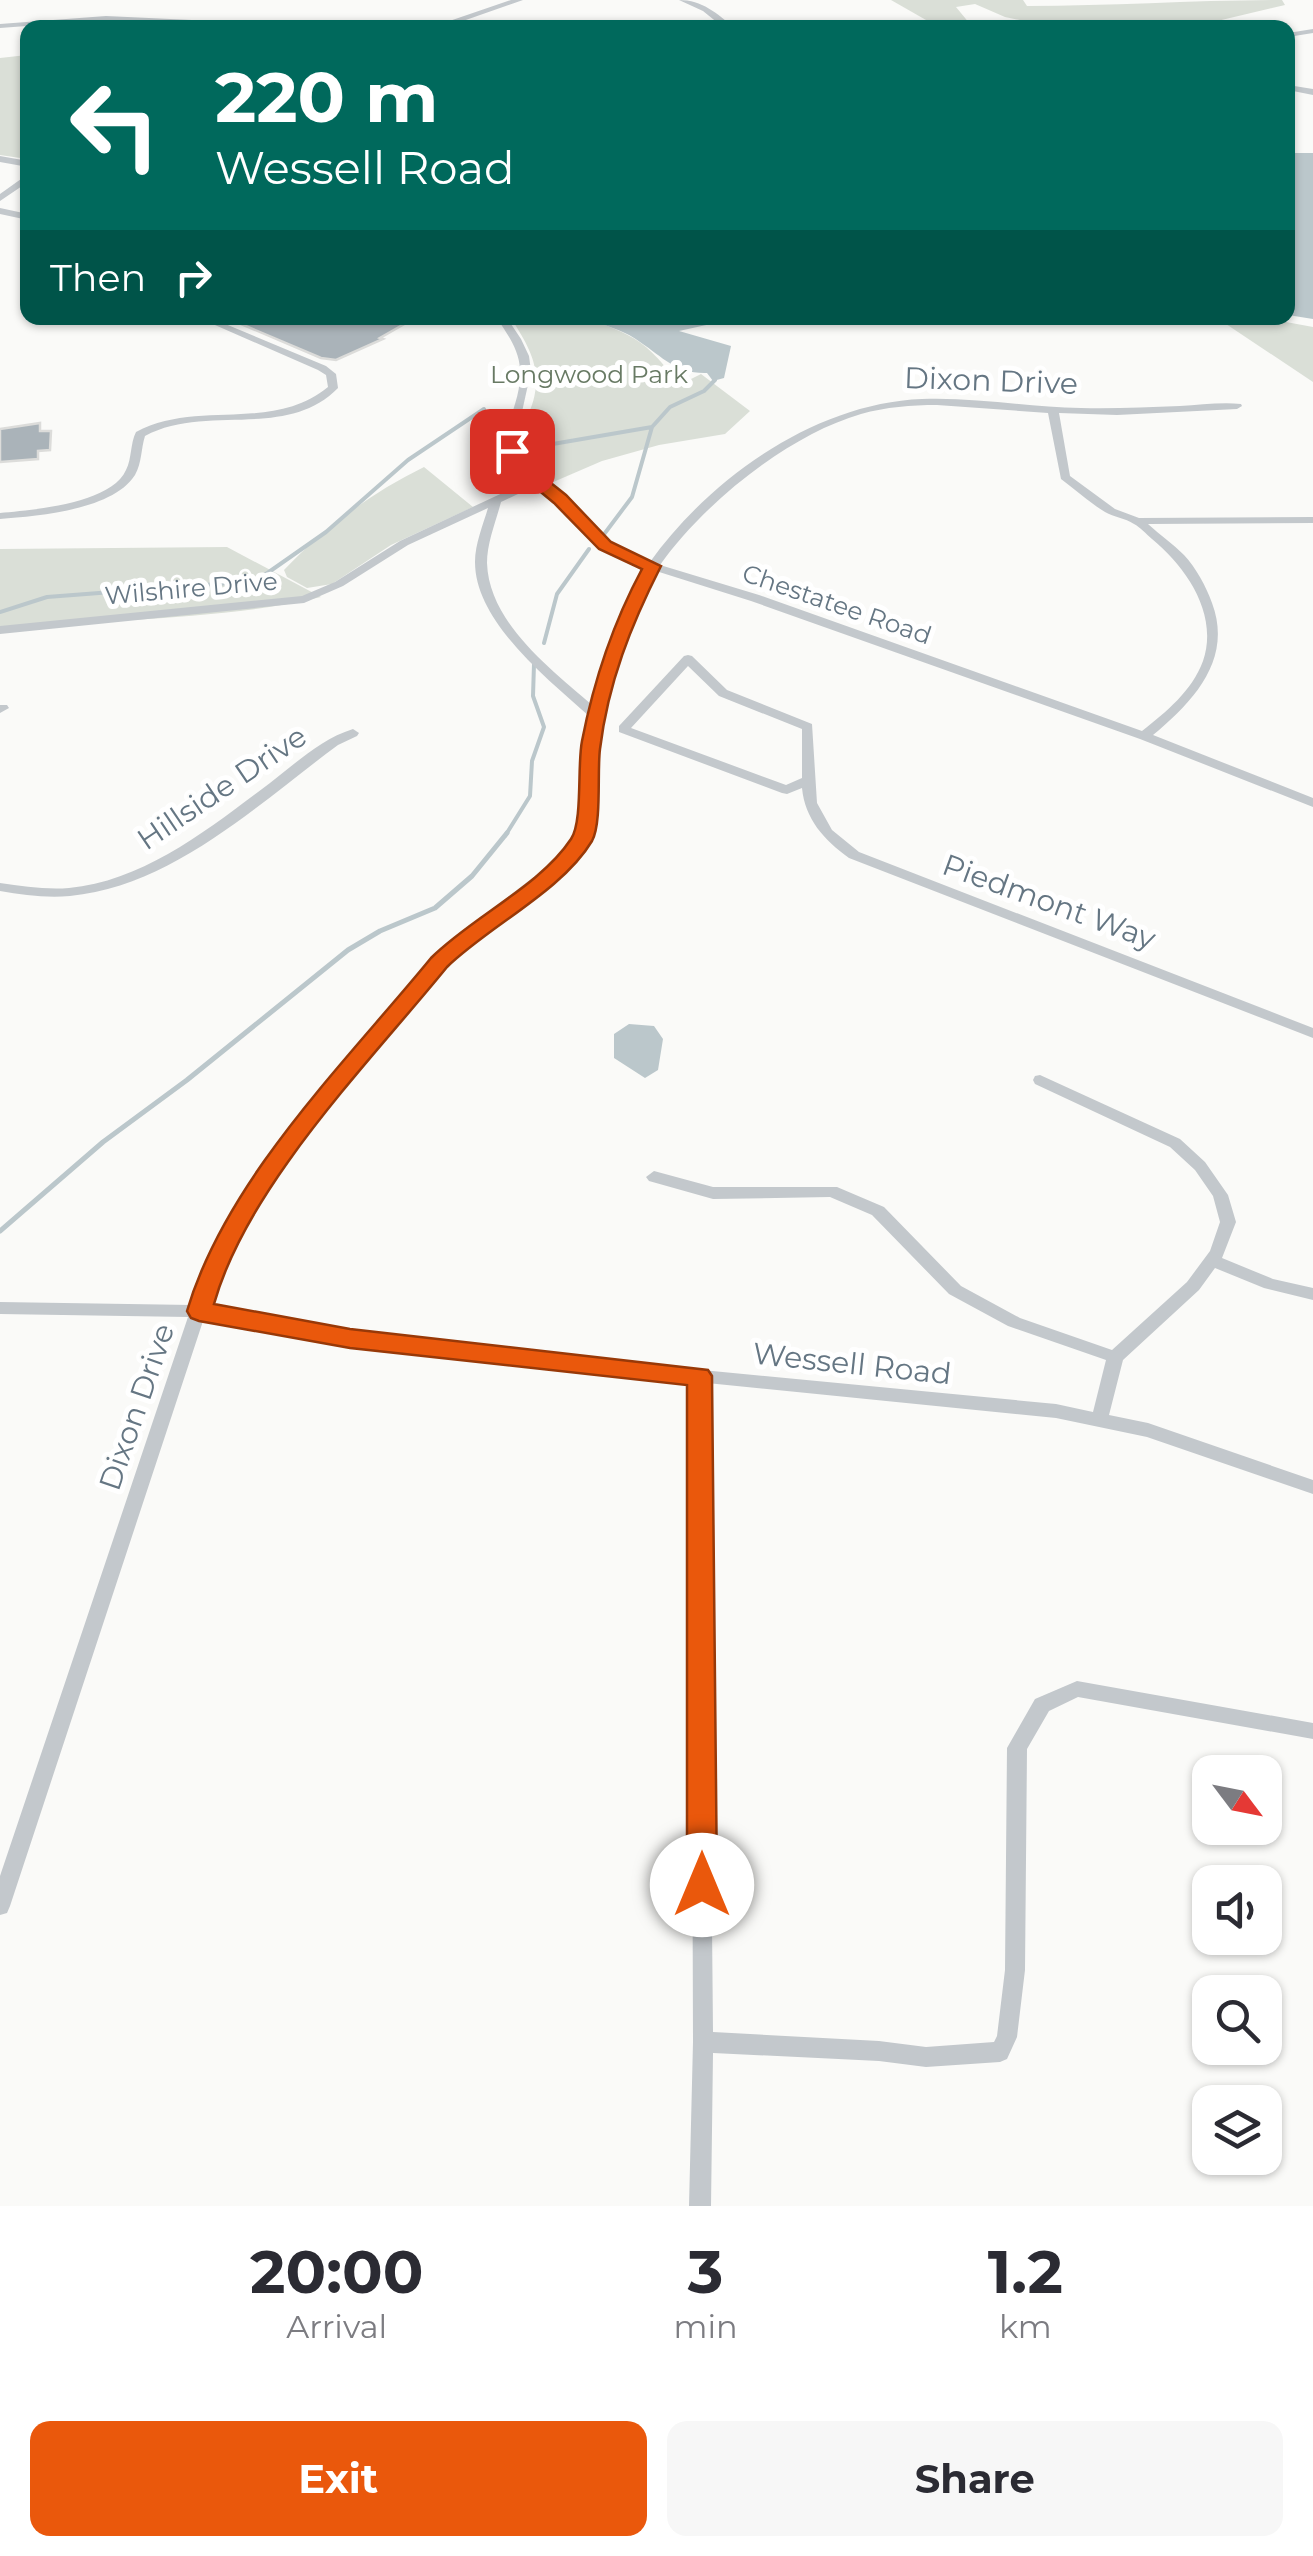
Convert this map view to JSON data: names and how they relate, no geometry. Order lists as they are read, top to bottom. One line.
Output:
{"streets":{"street":["Dixon Drive","Wilshire Drive","Chestatee Road","Hillside Drive","Piedmont Way","Wessell Road"]},"crossings":[["Dixon Drive","Chestatee Road"],["Dixon Drive","Wessell Road"],["Wilshire Drive","Chestatee Road"]],"parks":["Longwood Park"],"north":"bottom right","page":{"turn":["220 m","Wessell Road"],"then":"Then","eta":["20:00","Arrival","3","min","1.2","km"],"buttons":["Exit","Share"]}}
